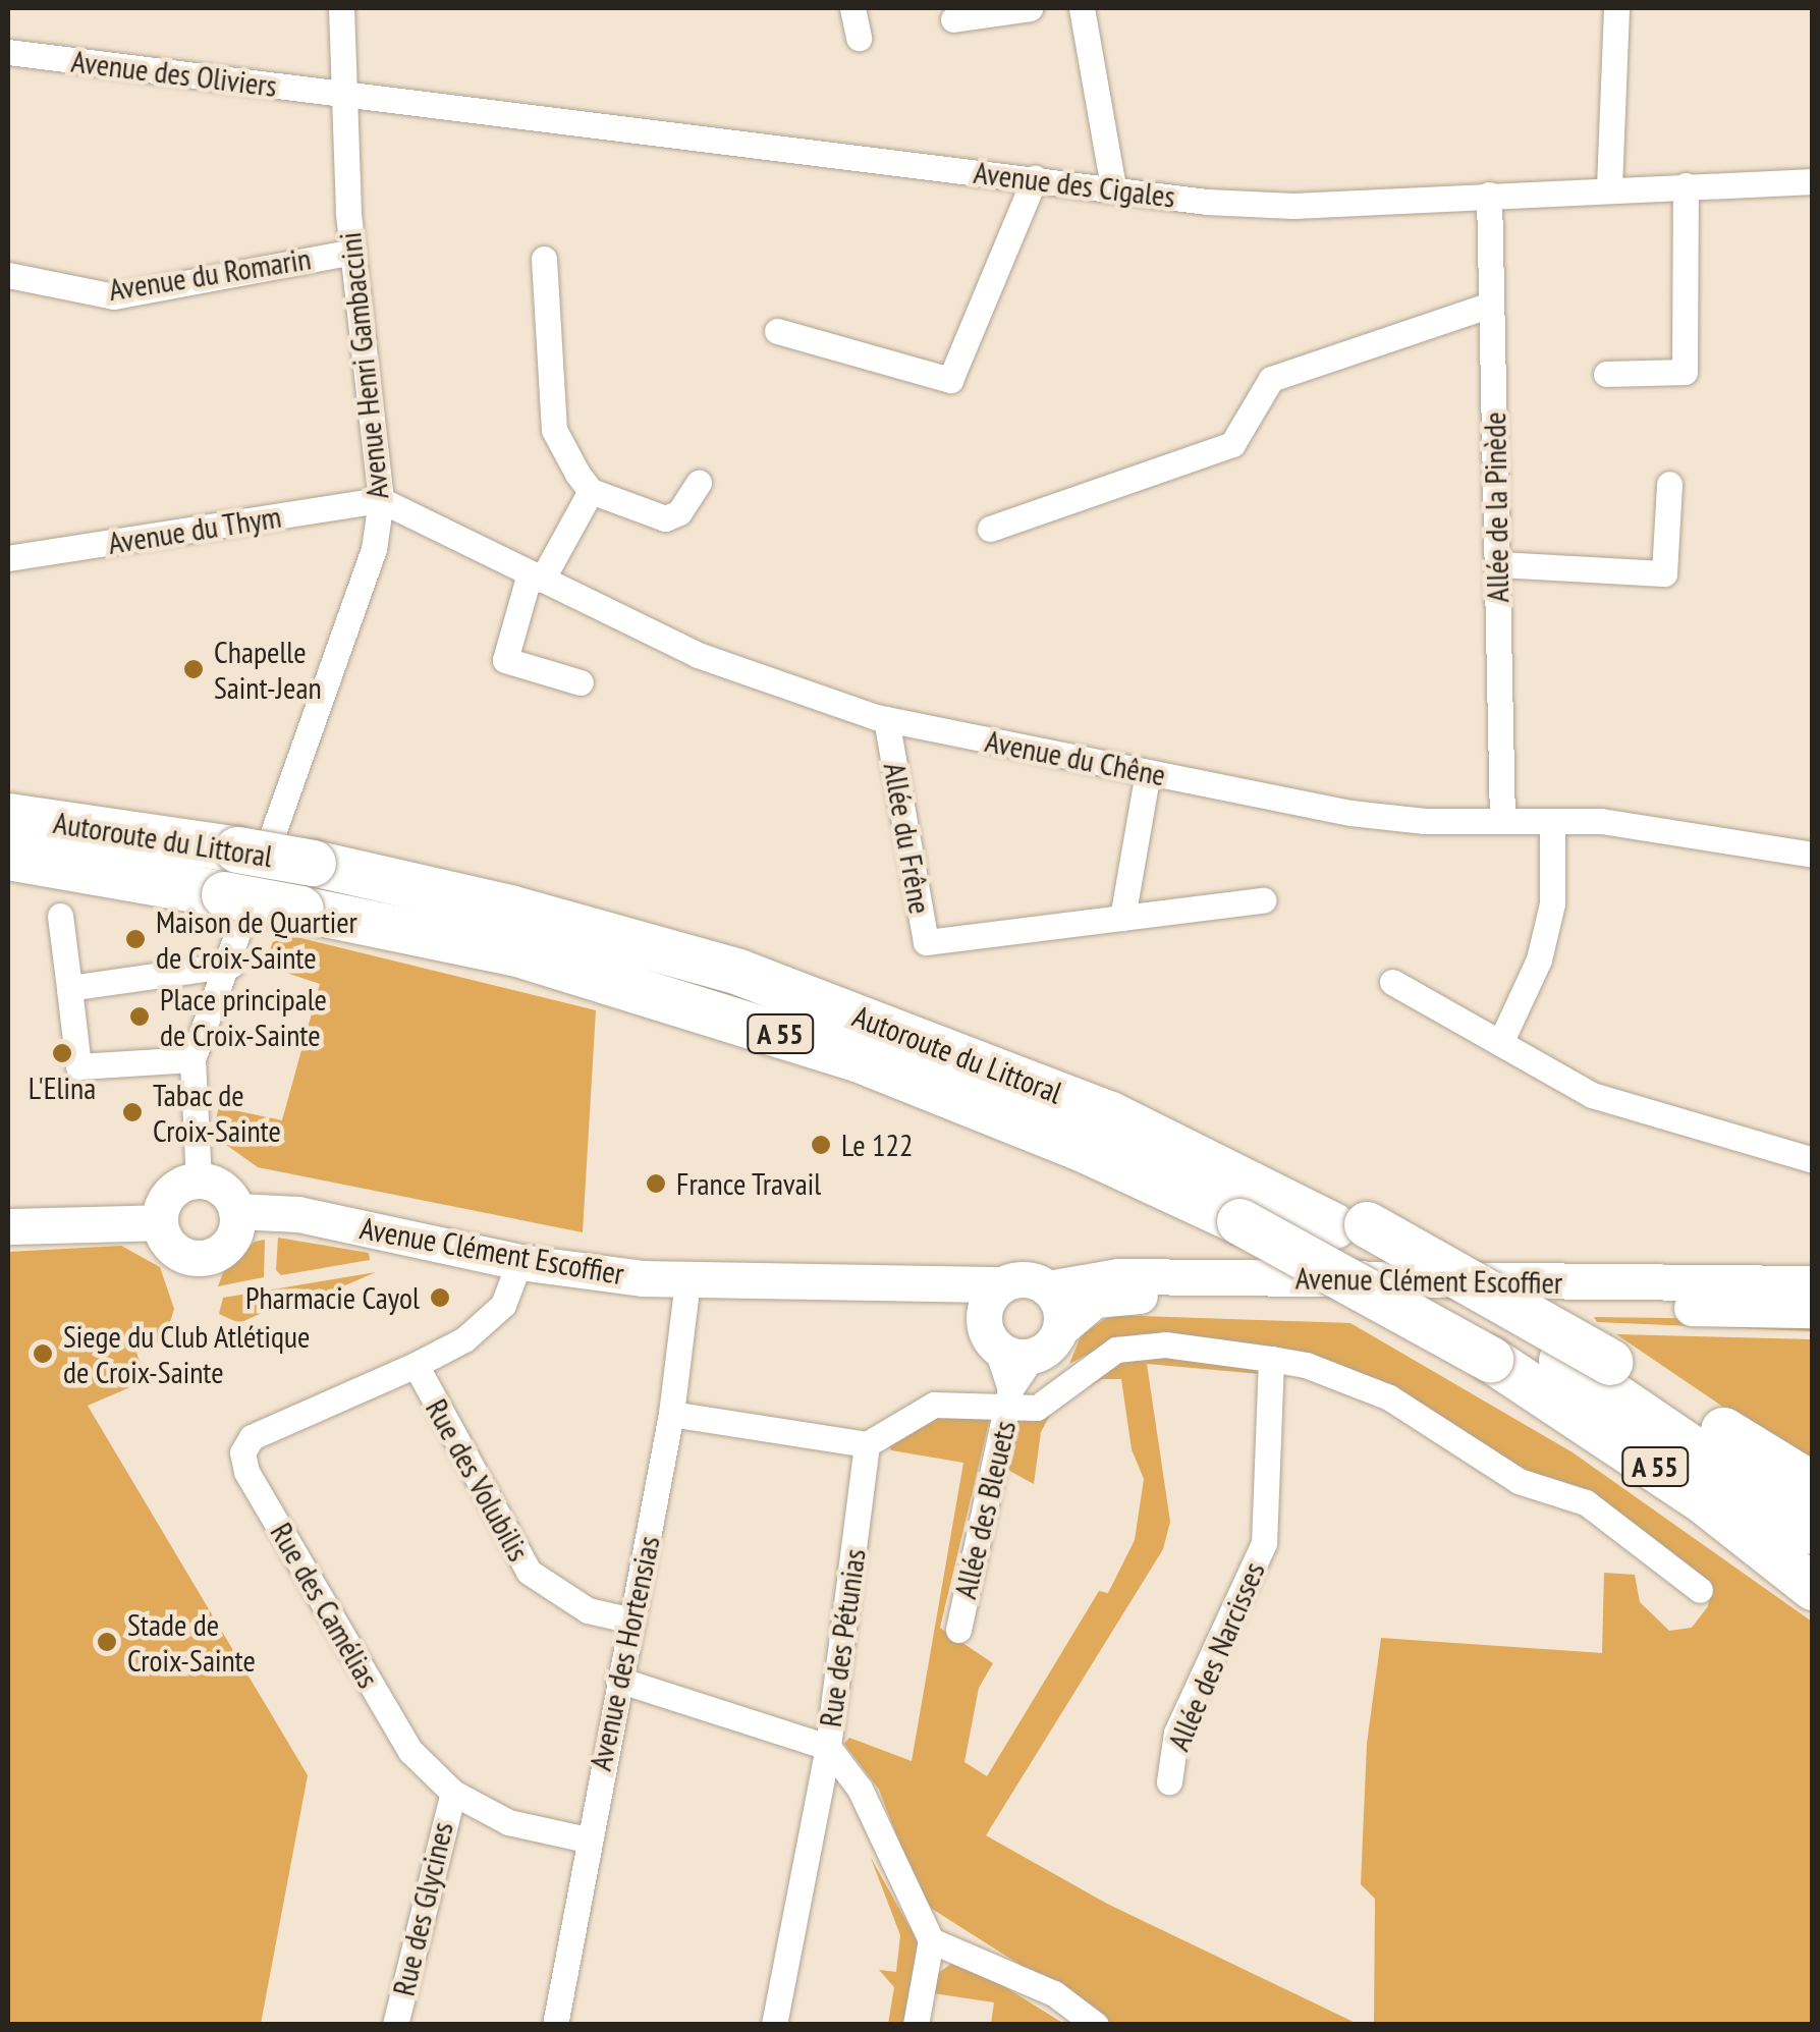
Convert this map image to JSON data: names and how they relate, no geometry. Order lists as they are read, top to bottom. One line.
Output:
{"streets":{"highway":["Autoroute du Littoral","A 55"],"main road":["Avenue Clément Escoffier"],"street":["Avenue des Oliviers","Avenue des Cigales","Avenue du Romarin","Avenue Henri Gambaccini","Allée de la Pinède","Avenue du Thym","Avenue du Chêne","Allée du Frêne","Rue des Volubilis","Allée des Bleuets","Rue des Camélias","Rue des Pétunias","Avenue des Hortensias","Allée des Narcisses","Rue des Glycines"]},"crossings":[["Avenue des Oliviers","Avenue des Cigales"],["Avenue des Oliviers","Avenue Henri Gambaccini"],["Avenue des Cigales","Avenue Henri Gambaccini"],["Avenue des Cigales","Allée de la Pinède"],["Avenue du Romarin","Avenue Henri Gambaccini"],["Avenue Henri Gambaccini","Avenue du Thym"],["Avenue Henri Gambaccini","Avenue du Chêne"],["Avenue Henri Gambaccini","Avenue Clément Escoffier"],["Allée de la Pinède","Avenue du Chêne"],["Avenue du Thym","Avenue du Chêne"],["Avenue du Chêne","Allée du Frêne"],["Avenue Clément Escoffier","Rue des Volubilis"],["Avenue Clément Escoffier","Allée des Bleuets"],["Avenue Clément Escoffier","Avenue des Hortensias"],["Rue des Volubilis","Rue des Camélias"],["Rue des Volubilis","Avenue des Hortensias"],["Rue des Camélias","Avenue des Hortensias"],["Rue des Camélias","Rue des Glycines"]],"places":["Chapelle Saint-Jean","Maison de Quartier de Croix-Sainte","Place principale de Croix-Sainte","L'Elina","Tabac de Croix-Sainte","Le 122","France Travail","Pharmacie Cayol","Siege du Club Atlétique de Croix-Sainte","Stade de Croix-Sainte"]}
